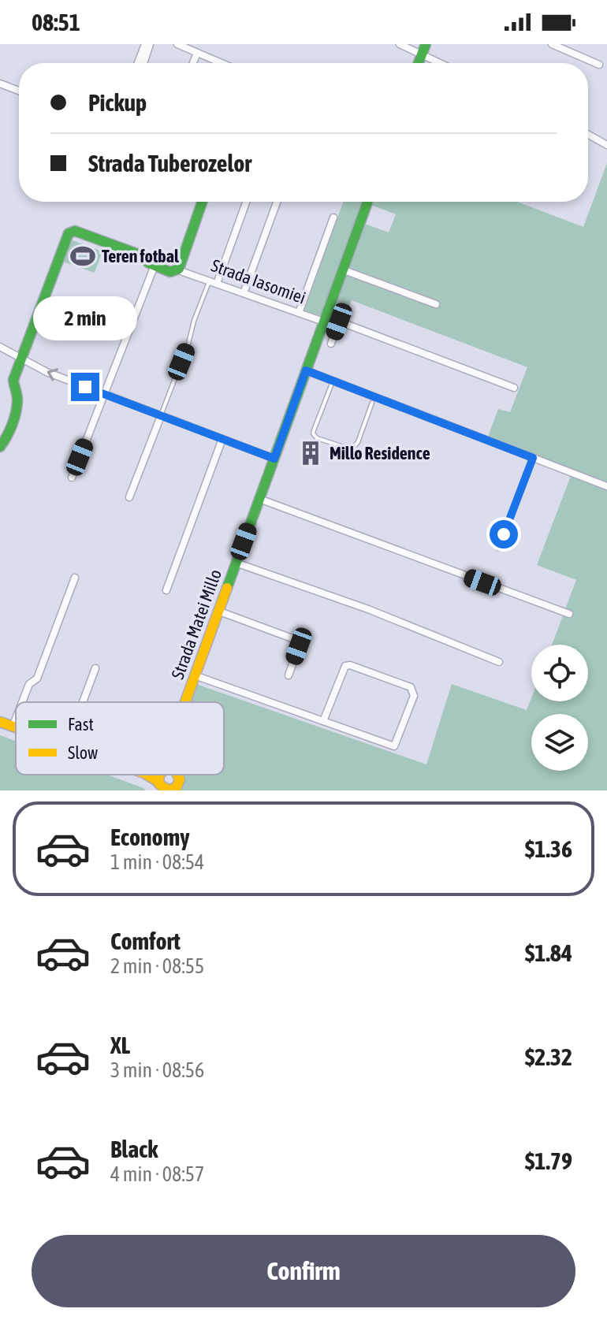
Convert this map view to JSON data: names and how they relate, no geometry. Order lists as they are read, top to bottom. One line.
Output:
{"streets":{"street":["Strada Iasomiei","Strada Matei Millo"]},"crossings":[["Strada Iasomiei","Strada Matei Millo"]],"places":{"sports":["Teren fotbal"],"building":["Millo Residence"]},"legend":["Fast","Slow"],"page":{"status":"08:51","banner":["Pickup","Strada Tuberozelor"],"bubble":"2 min","list":[{"name":"Economy","note":"1 min · 08:54","value":"$1.36"},{"name":"Comfort","note":"2 min · 08:55","value":"$1.84"},{"name":"XL","note":"3 min · 08:56","value":"$2.32"},{"name":"Black","note":"4 min · 08:57","value":"$1.79"}],"buttons":"Confirm"}}
